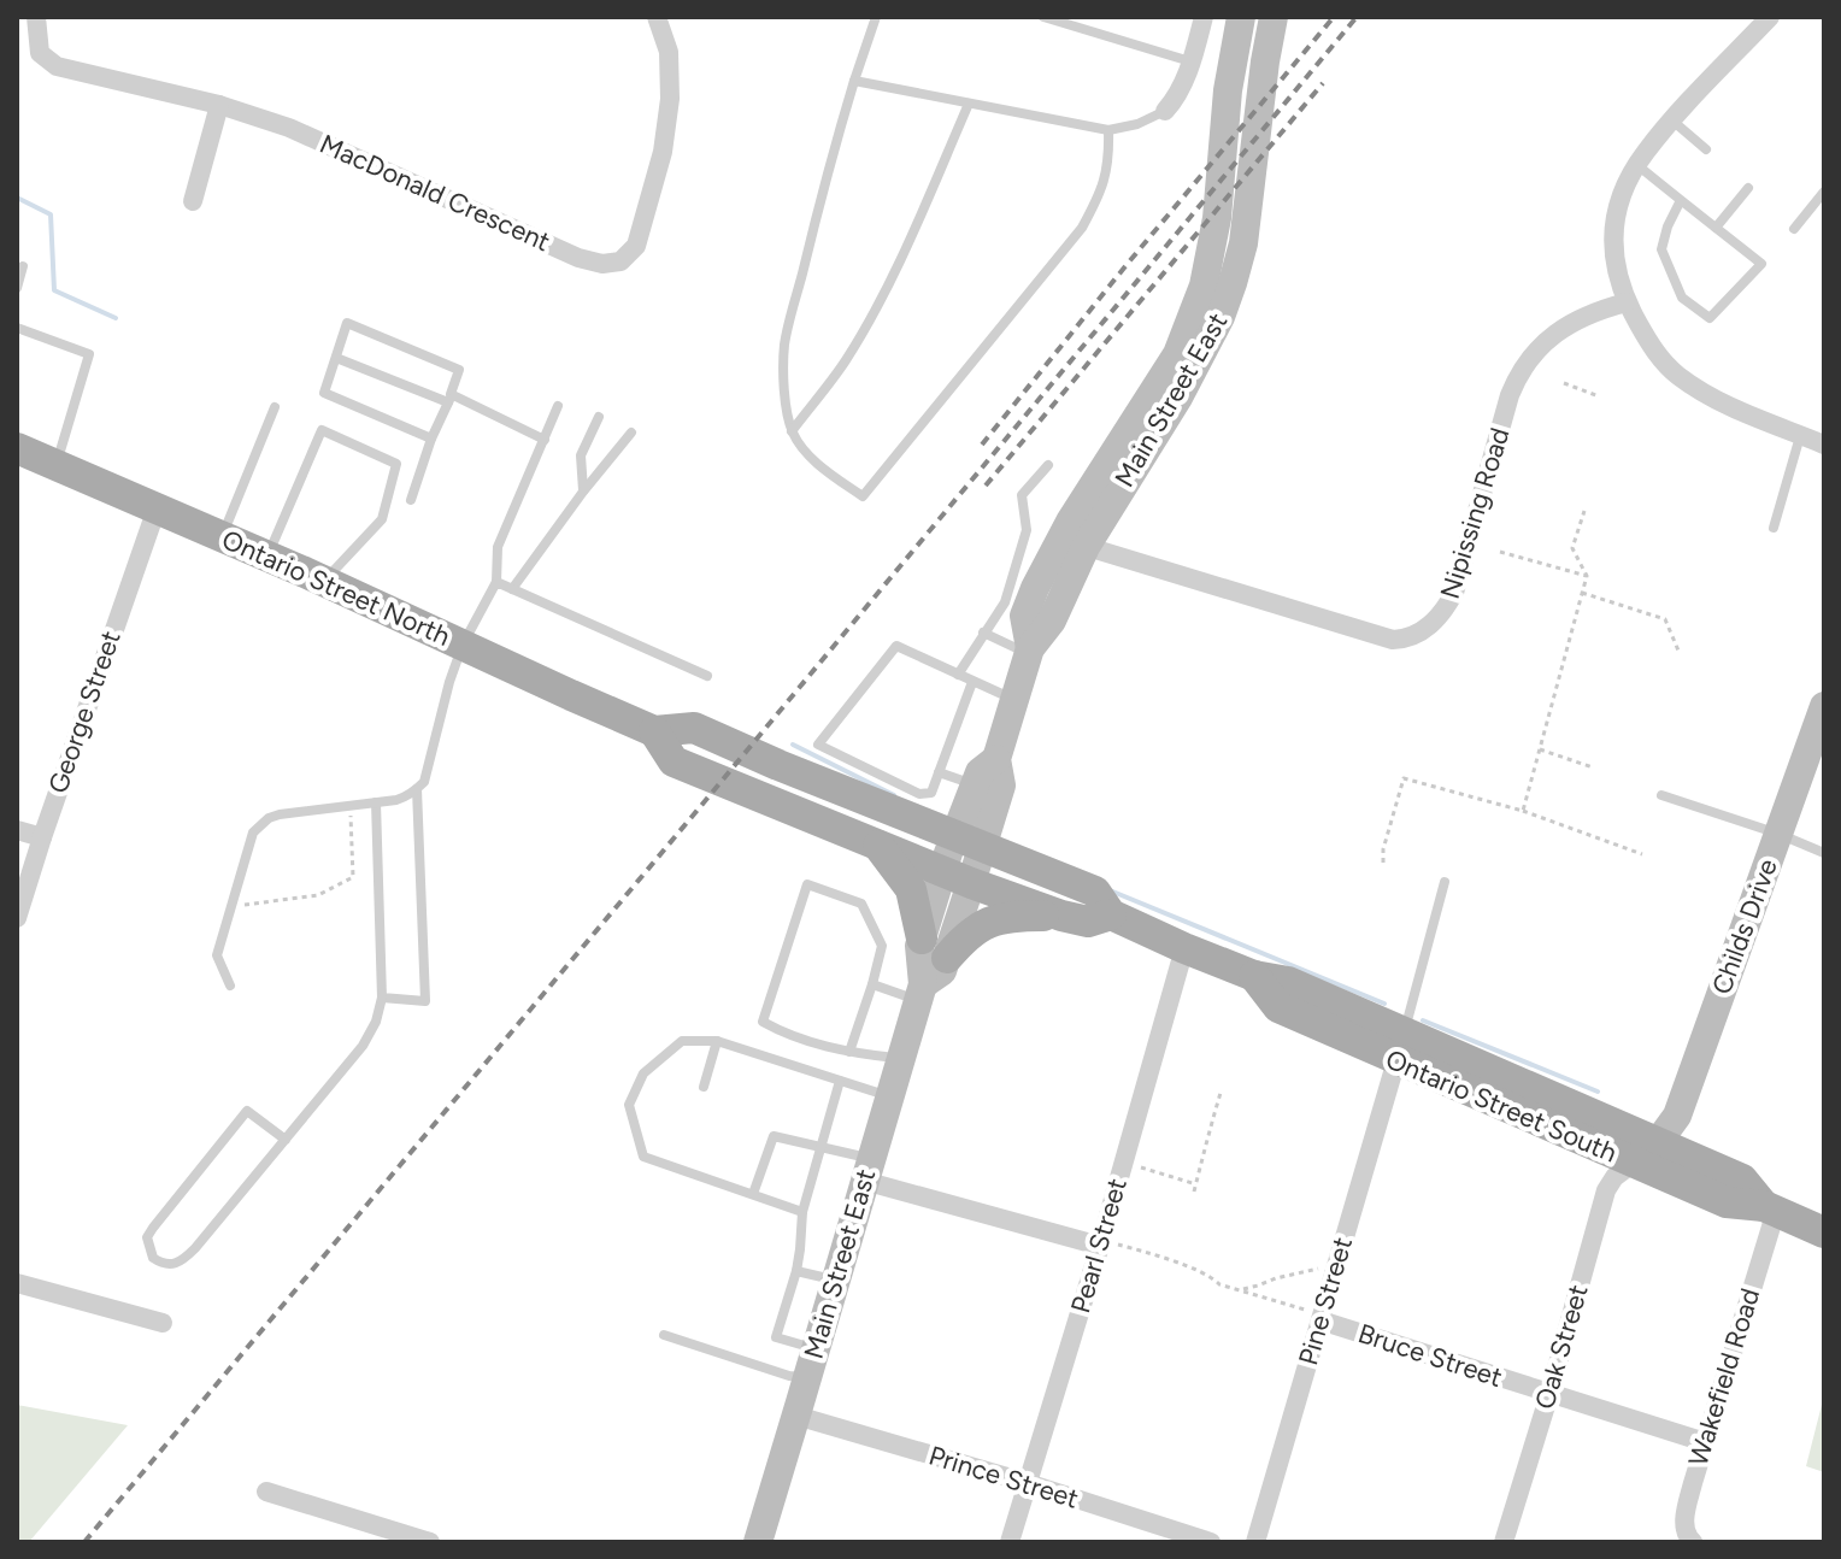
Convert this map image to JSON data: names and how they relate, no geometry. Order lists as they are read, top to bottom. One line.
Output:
{"streets":{"main road":["Main Street East","Ontario Street North","Childs Drive","Ontario Street South"],"street":["MacDonald Crescent","Nipissing Road","George Street","Pearl Street","Pine Street","Oak Street","Bruce Street","Wakefield Road","Prince Street"]},"crossings":[["Main Street East","Nipissing Road"],["Main Street East","Ontario Street North"],["Main Street East","Ontario Street South"],["Main Street East","Prince Street"],["Ontario Street North","George Street"],["Ontario Street North","Ontario Street South"],["Childs Drive","Ontario Street South"],["Childs Drive","Oak Street"],["Ontario Street South","Pearl Street"],["Ontario Street South","Pine Street"],["Ontario Street South","Oak Street"],["Ontario Street South","Wakefield Road"],["Pearl Street","Prince Street"],["Pine Street","Bruce Street"],["Oak Street","Bruce Street"],["Bruce Street","Wakefield Road"]]}
